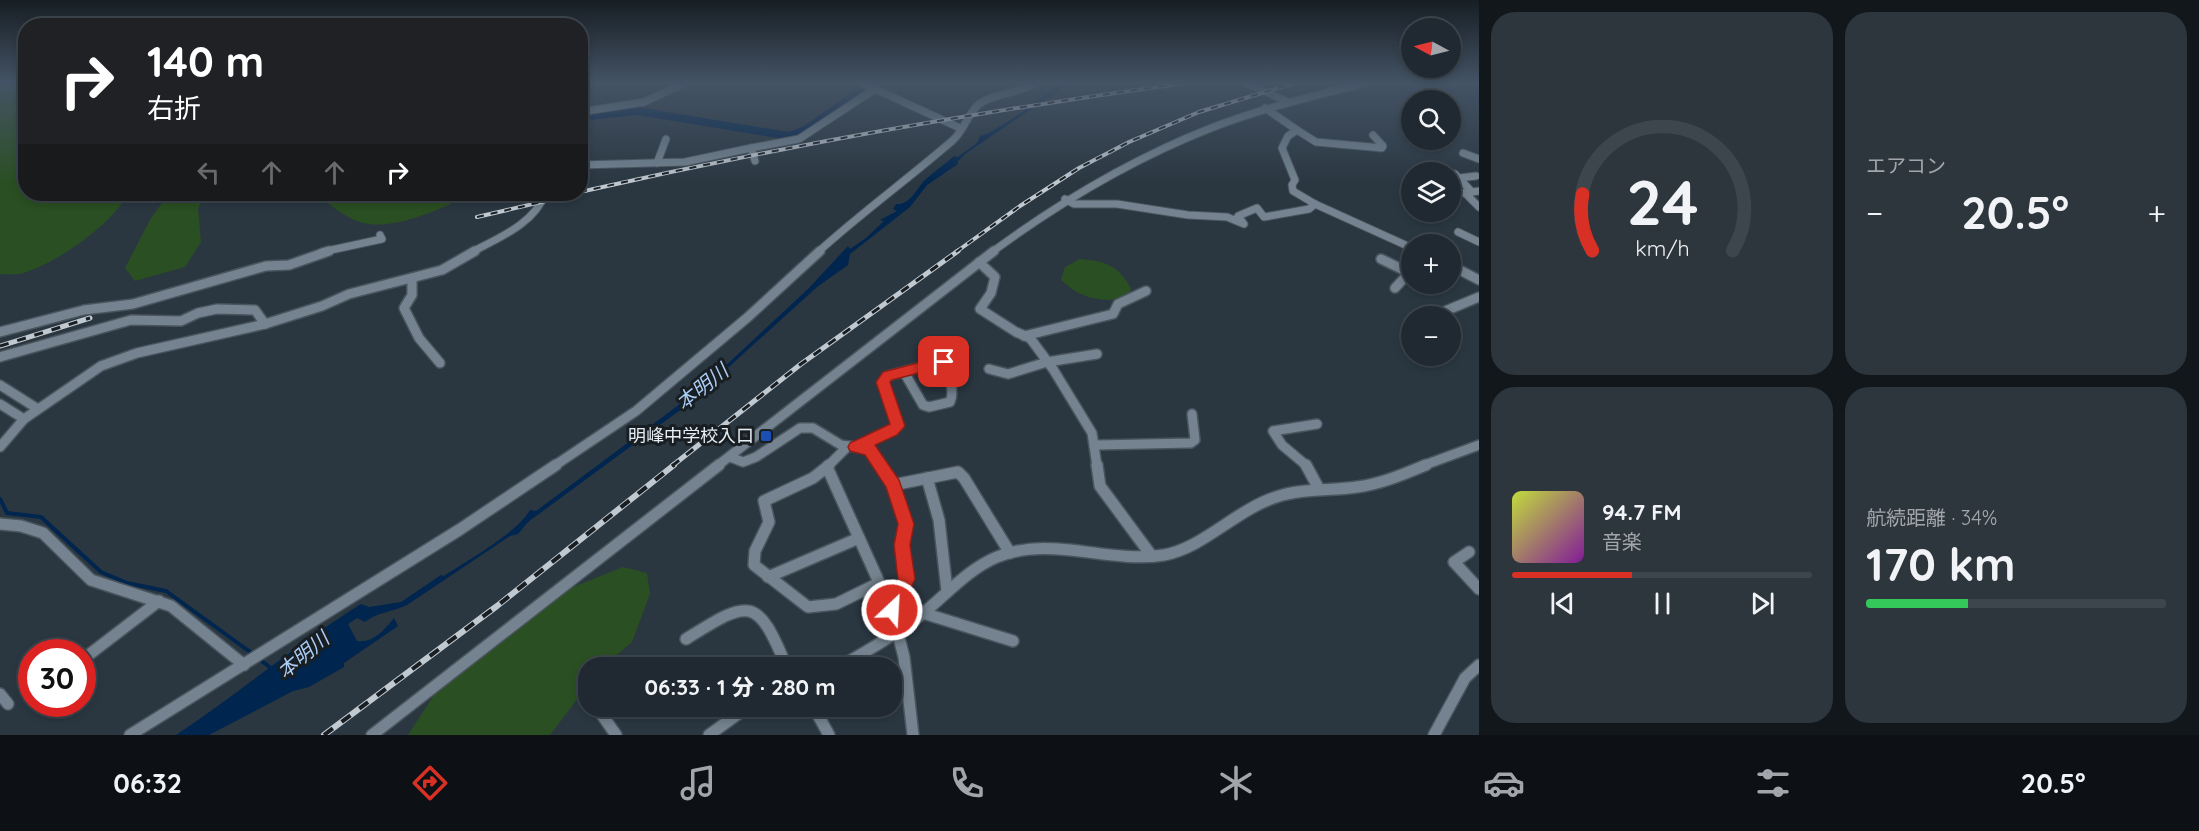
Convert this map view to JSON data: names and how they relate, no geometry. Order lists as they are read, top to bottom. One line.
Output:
{"water":["本明川"],"places":{"transit":["明峰中学校入口"]},"north":"left","page":{"tile":["エアコン",["航続距離 · 34%","170 km"]],"map_buttons":["+","−"],"turn":["140 m","右折"],"heat":["−","20.5°","+"],"song":["94.7 FM","音楽"],"limit":"30","trip":"06:33 · 1 分 · 280 m","tabs":["06:32","20.5°"],"gauge":["24","km/h"]}}
